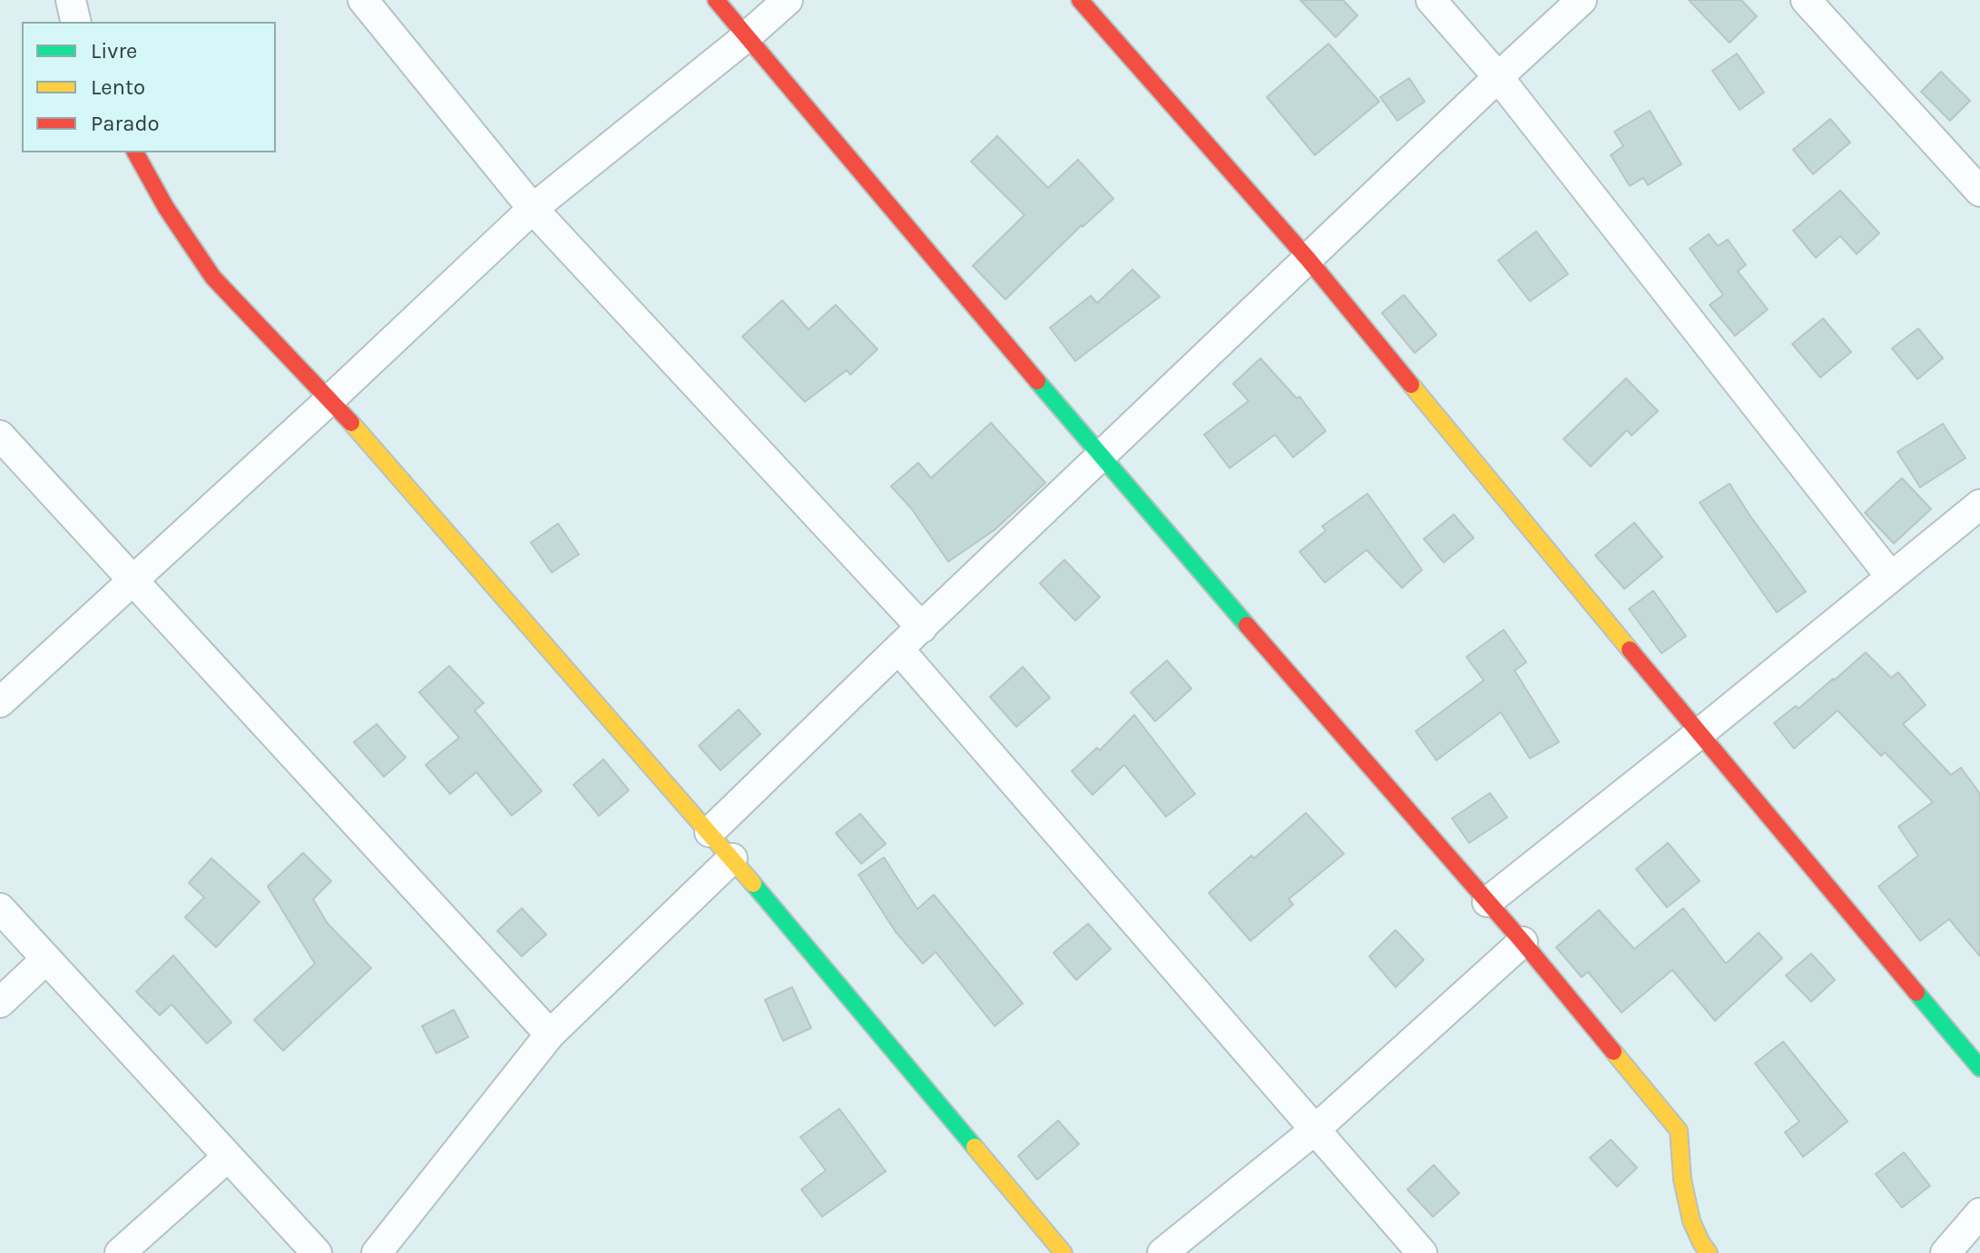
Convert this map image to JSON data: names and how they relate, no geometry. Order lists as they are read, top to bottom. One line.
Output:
{"legend":["Livre","Lento","Parado"]}
